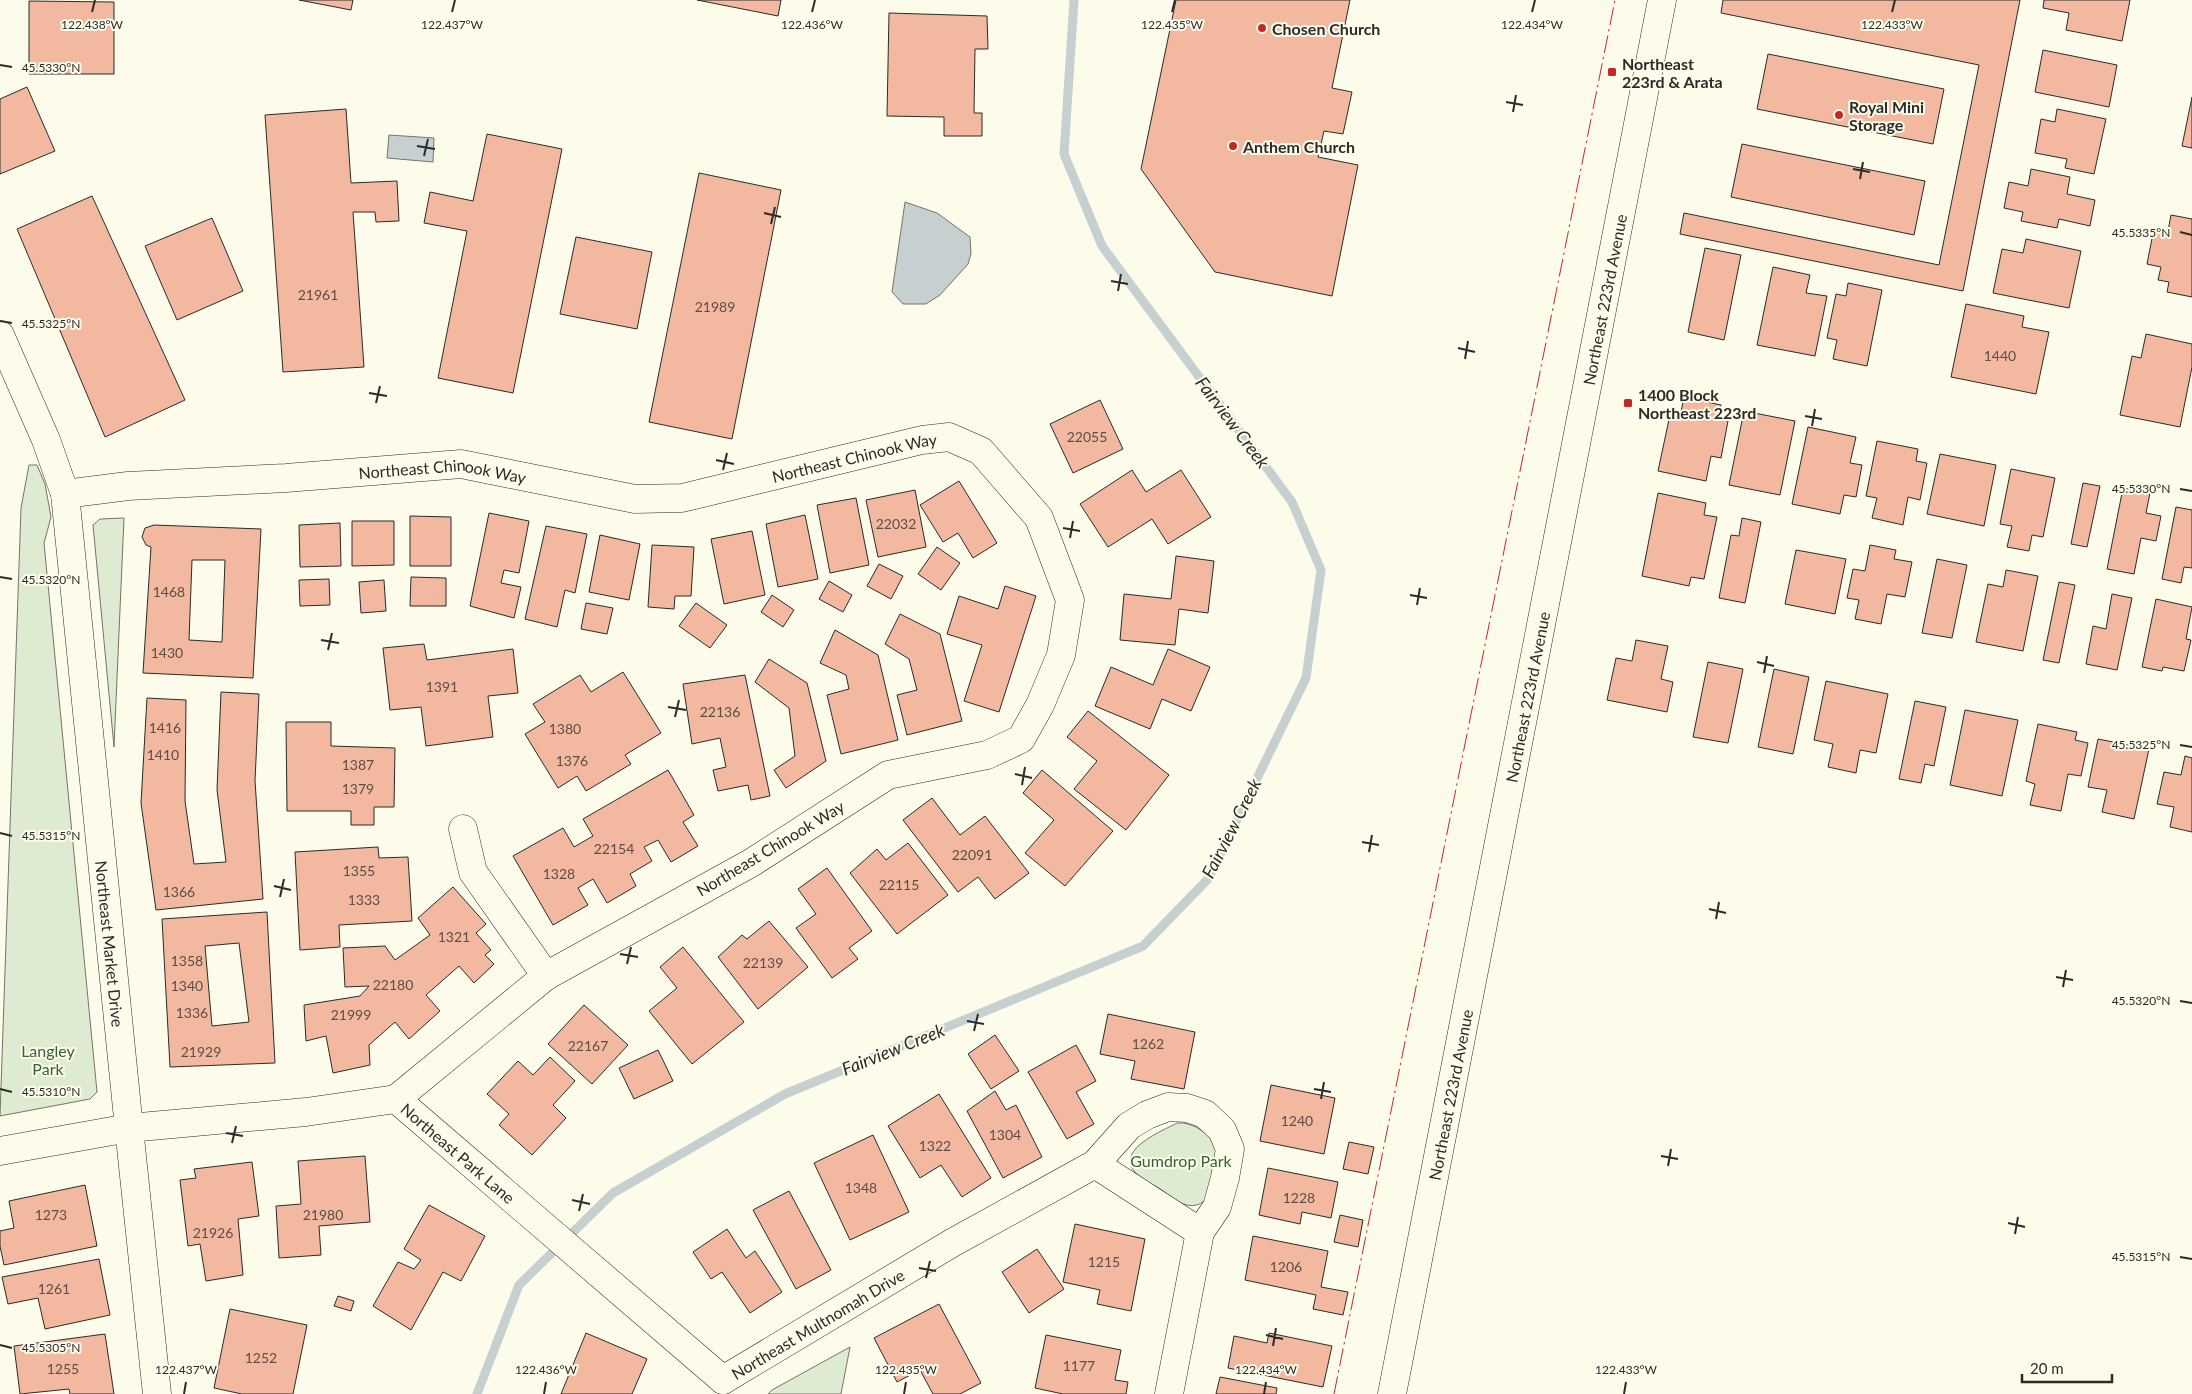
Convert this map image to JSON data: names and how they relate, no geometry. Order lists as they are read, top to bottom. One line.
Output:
{"streets":{"street":["Northeast 223rd Avenue","Northeast Chinook Way","Northeast Market Drive","Northeast Park Lane","Northeast Multnomah Drive"]},"crossings":[["Northeast Chinook Way","Northeast Market Drive"],["Northeast Chinook Way","Northeast Park Lane"],["Northeast Market Drive","Northeast Park Lane"],["Northeast Park Lane","Northeast Multnomah Drive"]],"water":["Fairview Creek"],"parks":["Langley Park","Gumdrop Park"],"places":{"other":["Chosen Church","Royal Mini Storage","Anthem Church"],"transit":["Northeast 223rd & Arata","1400 Block Northeast 223rd"]},"house_numbers":["21961","21989","1440","22055","22032","1468","1430","1391","22136","1416","1380","1410","1376","1387","1379","22154","22091","1355","1328","22115","1366","1333","1321","1358","22139","22180","1340","1336","21999","1262","22167","21929","1240","1304","1322","1348","1228","1273","21980","21926","1215","1206","1261","1252","1177","1255"],"scale_bar":"20 m","coordinates":["122.438°W","122.437°W","122.436°W","122.435°W","122.434°W","122.433°W","45.5330°N","45.5335°N","45.5325°N","45.5320°N","45.5315°N","45.5310°N","45.5305°N"]}
